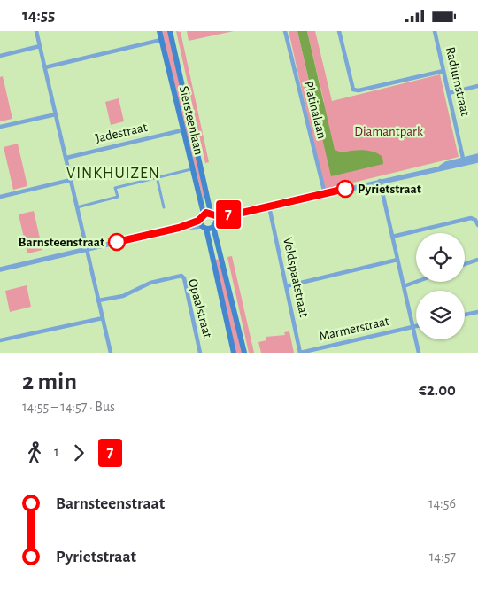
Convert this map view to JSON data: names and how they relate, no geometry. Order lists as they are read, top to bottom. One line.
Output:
{"streets":{"main road":["Siersteenlaan"],"street":["Radiumstraat","Platinalaan","Jadestraat","Veldspaatstraat","Opaalstraat","Marmerstraat"]},"crossings":[["Siersteenlaan","Jadestraat"],["Veldspaatstraat","Marmerstraat"]],"districts":["VINKHUIZEN"],"parks":["Diamantpark"],"places":["Pyrietstraat","Barnsteenstraat"],"lines":["bus line 7"],"page":{"status":"14:55","on_map":"7","heading":["2 min","14:55 – 14:57 · Bus","€2.00"],"legs":["1","7"],"list":[{"name":"Barnsteenstraat","value":"14:56"},{"name":"Pyrietstraat","value":"14:57"}]}}
